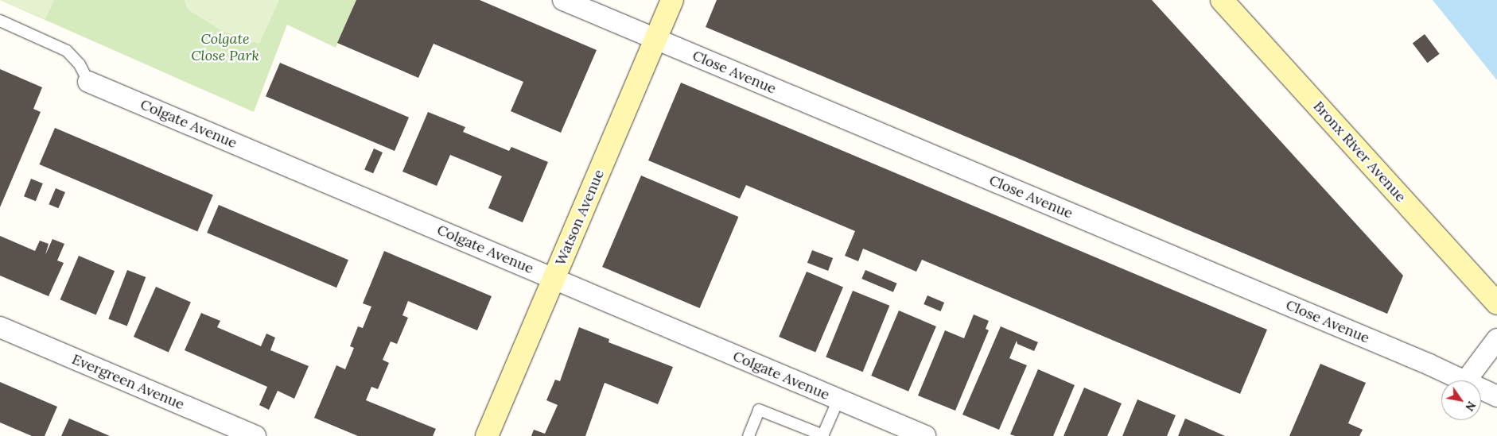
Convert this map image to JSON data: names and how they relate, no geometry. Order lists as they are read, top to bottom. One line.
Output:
{"streets":{"street":["Close Avenue","Colgate Avenue","Bronx River Avenue","Watson Avenue","Evergreen Avenue"]},"crossings":[["Close Avenue","Watson Avenue"],["Colgate Avenue","Watson Avenue"]],"parks":["Colgate Close Park"],"north":"bottom right"}
